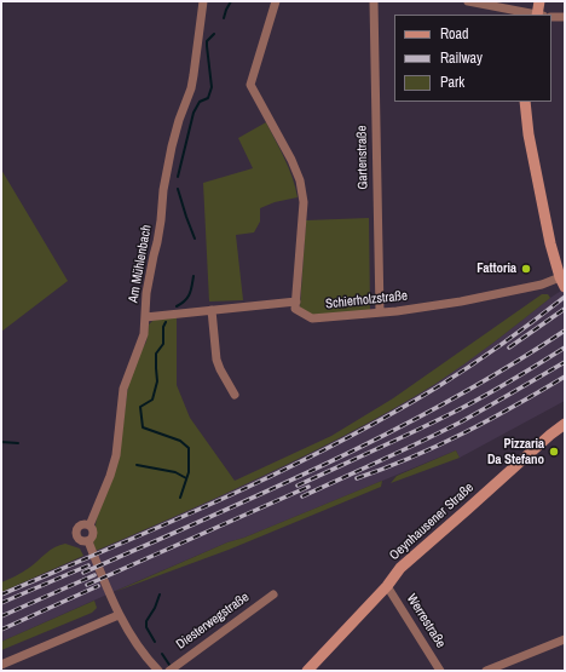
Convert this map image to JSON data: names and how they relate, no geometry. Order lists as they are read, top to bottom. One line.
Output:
{"streets":{"main road":["Oeynhausener Straße"],"street":["Gartenstraße","Am Mühlenbach","Schierholzstraße","Diesterwegstraße","Werrestraße"]},"crossings":[["Gartenstraße","Schierholzstraße"],["Oeynhausener Straße","Werrestraße"]],"places":["Fattoria","Pizzaria Da Stefano"],"legend":["Road","Railway","Park"]}
